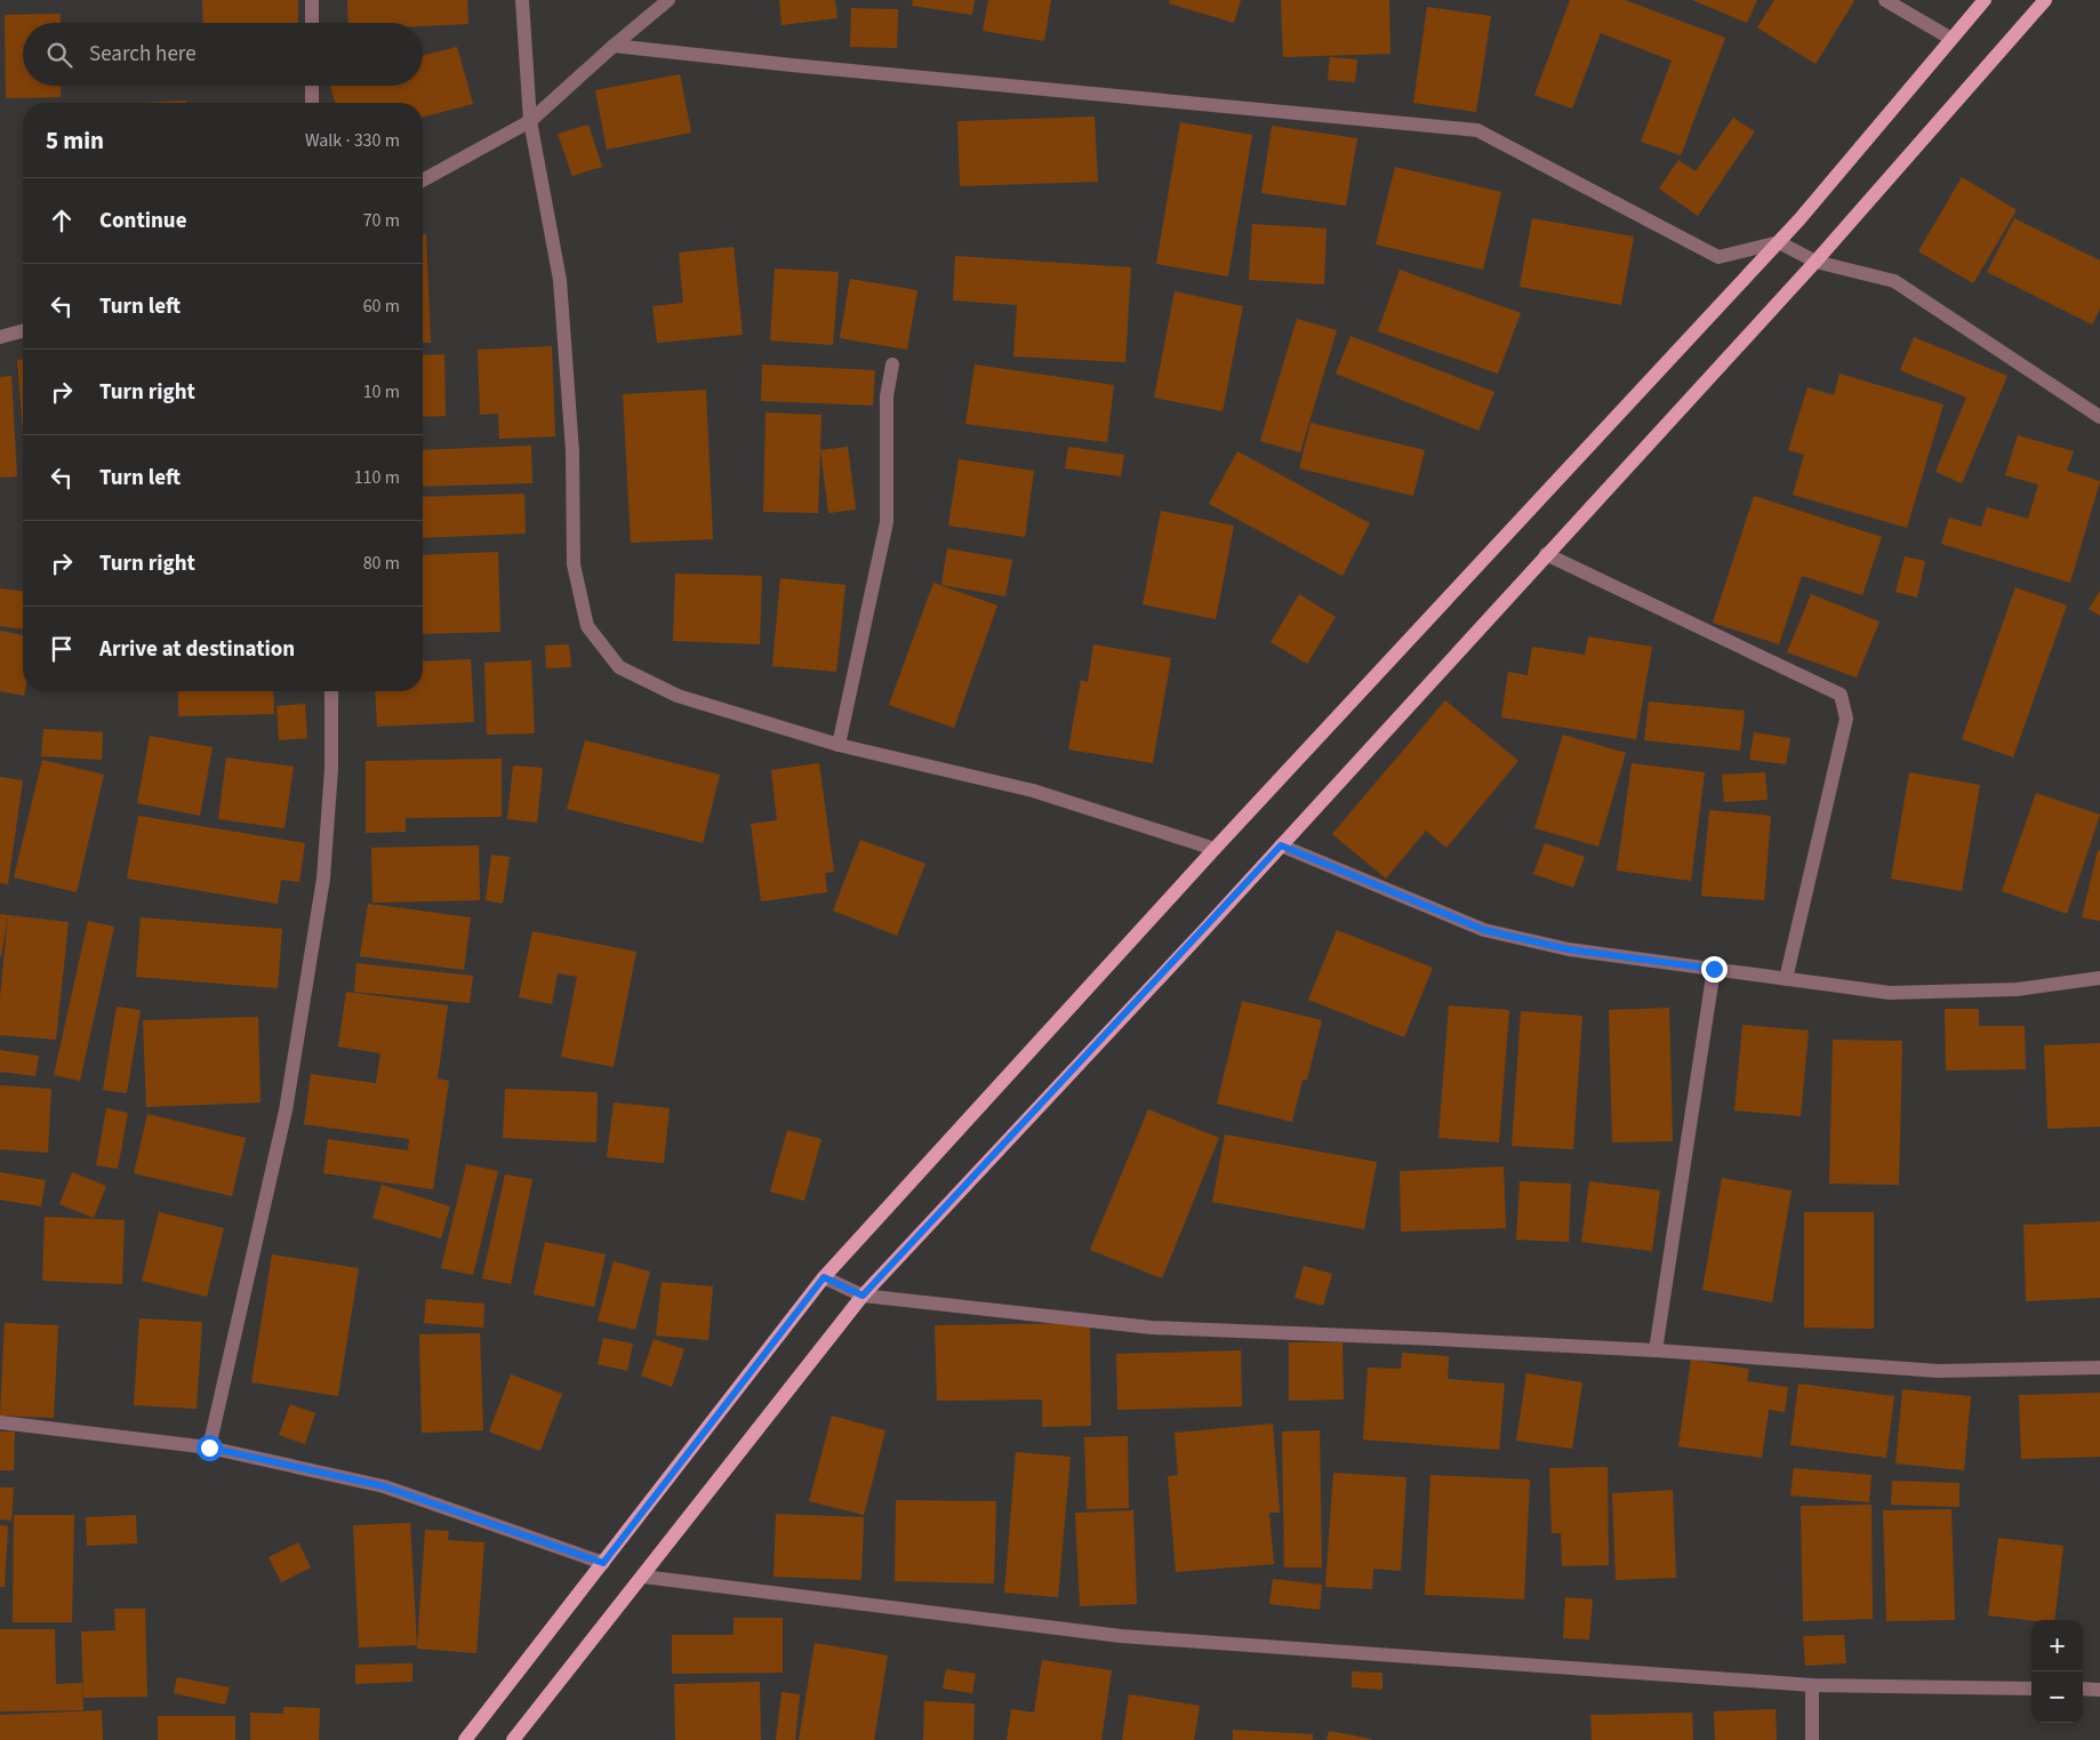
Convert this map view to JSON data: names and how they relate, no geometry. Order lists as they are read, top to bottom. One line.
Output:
{"page":{"search":"Search here","heading":["5 min","Walk · 330 m"],"list":[["Continue","70 m"],["Turn left","60 m"],["Turn right","10 m"],["Turn left","110 m"],["Turn right","80 m"],"Arrive at destination"],"map_buttons":["+","−"]}}
